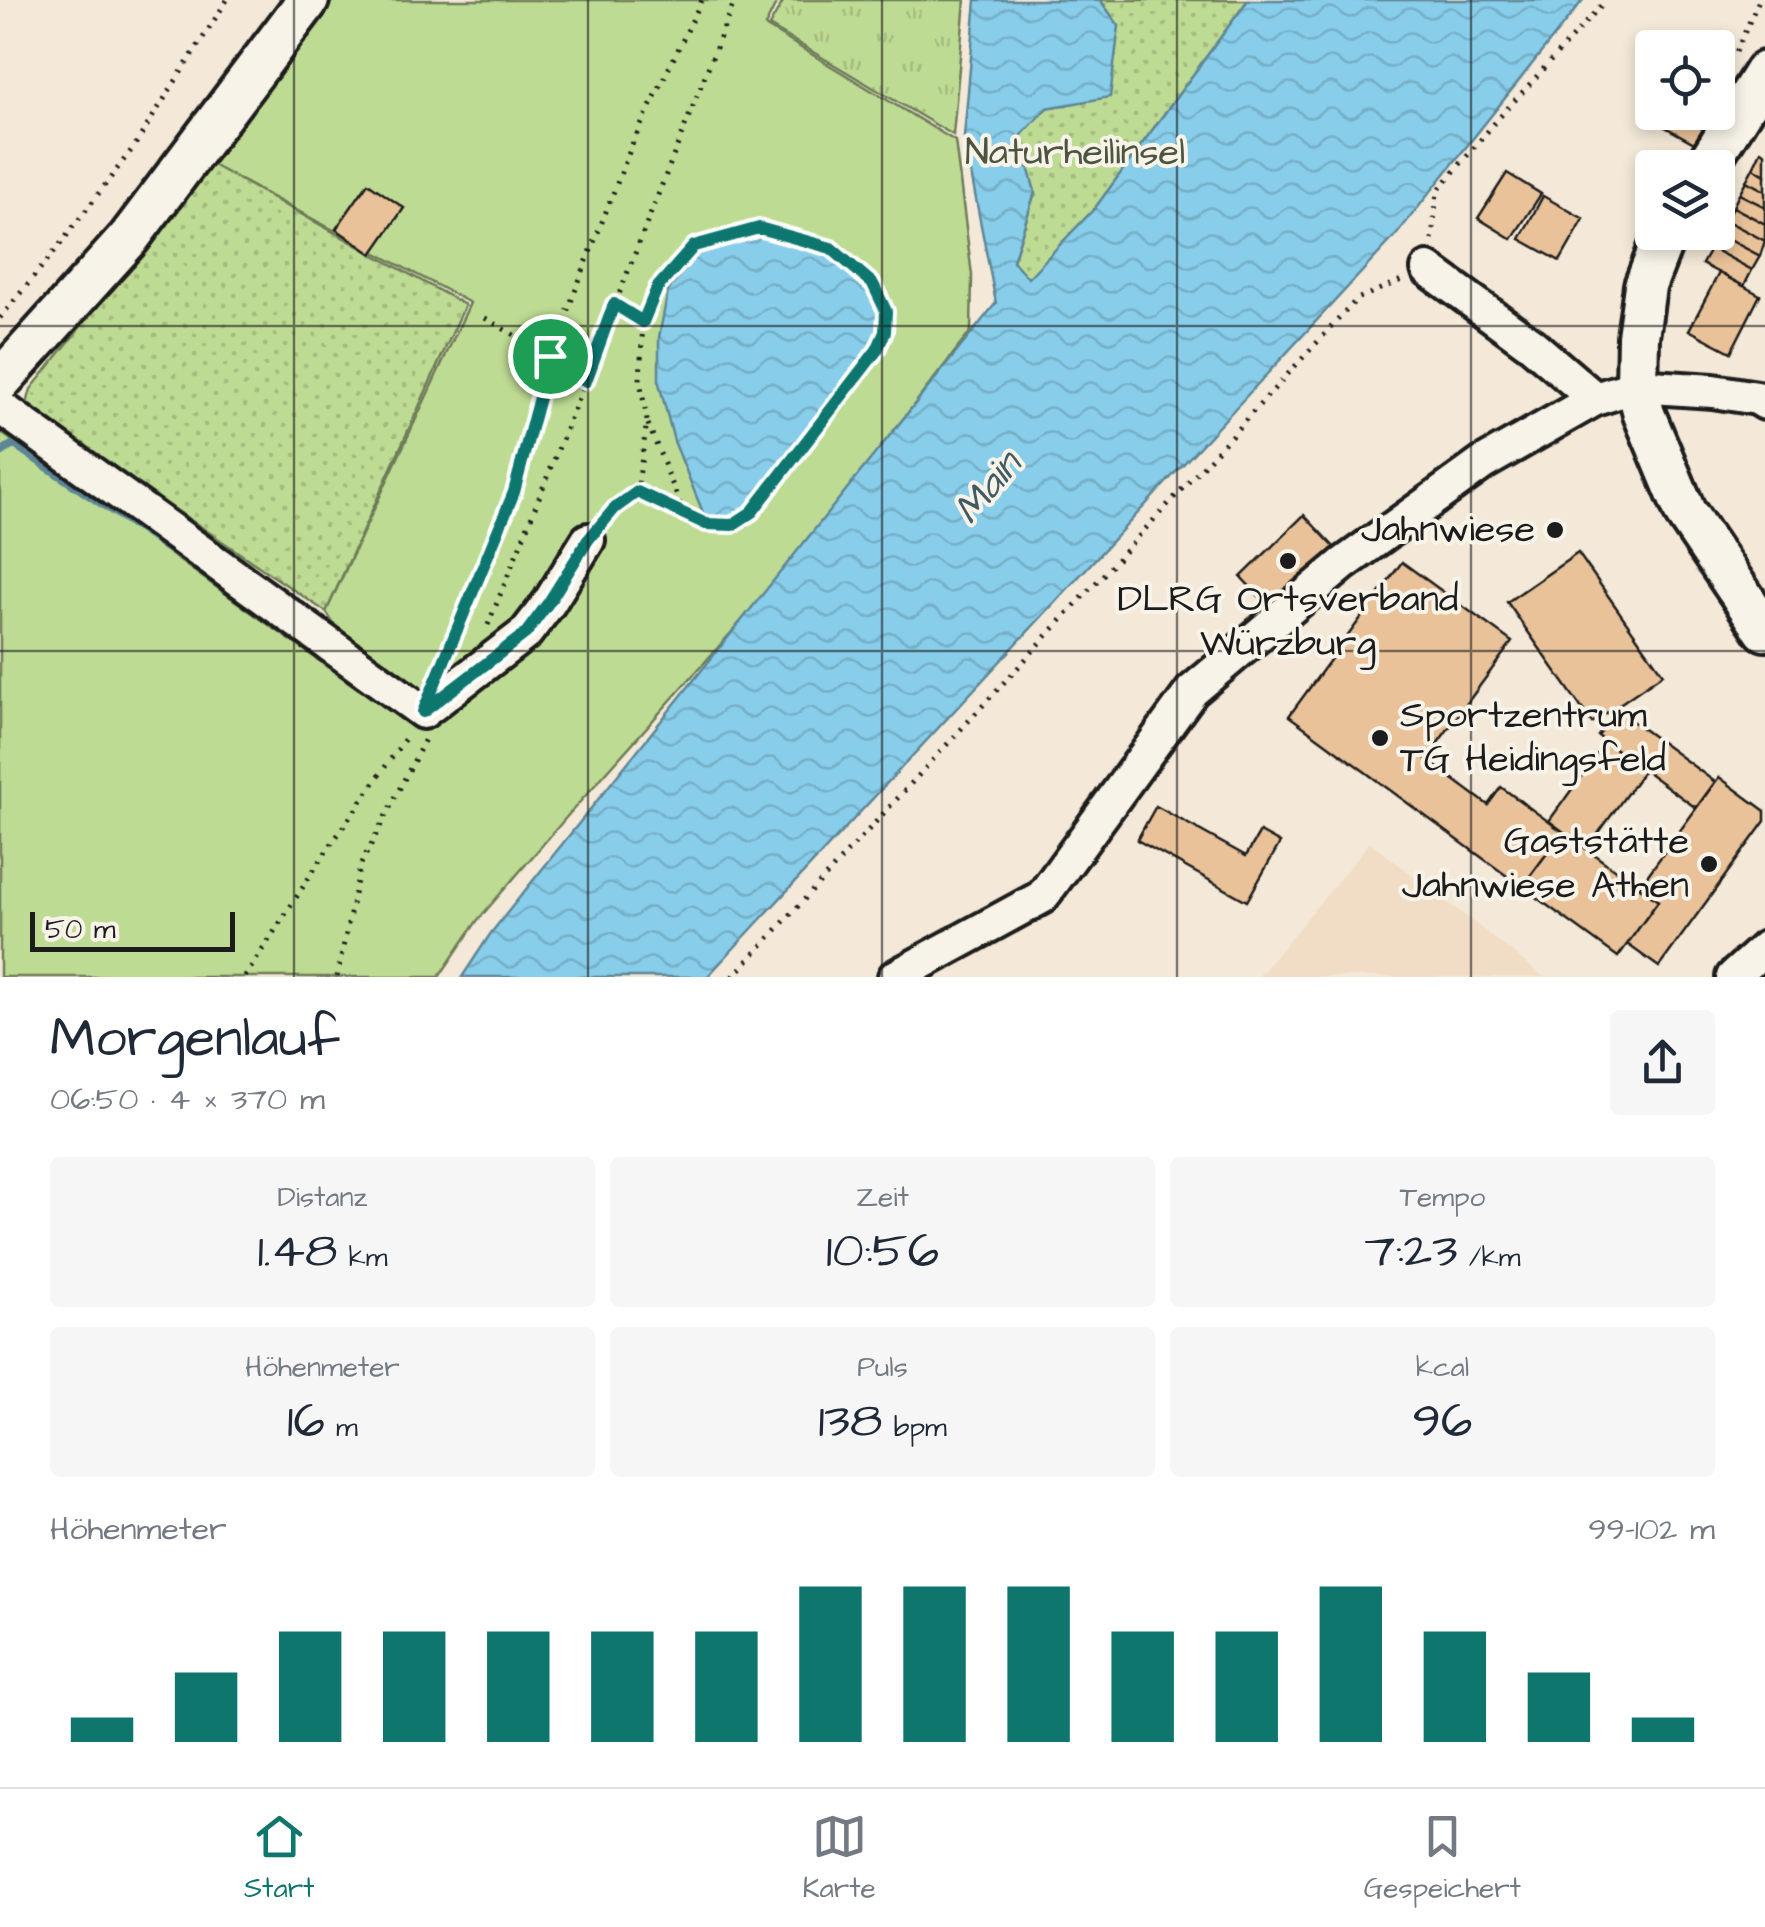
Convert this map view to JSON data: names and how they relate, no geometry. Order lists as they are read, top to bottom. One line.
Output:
{"water":["Main"],"parks":["Naturheilinsel"],"places":["Jahnwiese","DLRG Ortsverband Würzburg","Sportzentrum TG Heidingsfeld","Gaststätte Jahnwiese Athen"],"scale_bar":"50 m","page":{"scale":"50 m","heading":["Morgenlauf","06:50 · 4 × 370 m"],"stats":[["Distanz","1.48 km"],["Zeit","10:56"],["Tempo","7:23 /km"],["Höhenmeter","16 m"],["Puls","138 bpm"],["kcal","96"]],"chart":["Höhenmeter","99–102 m"],"tabs":["Start","Karte","Gespeichert"]}}
